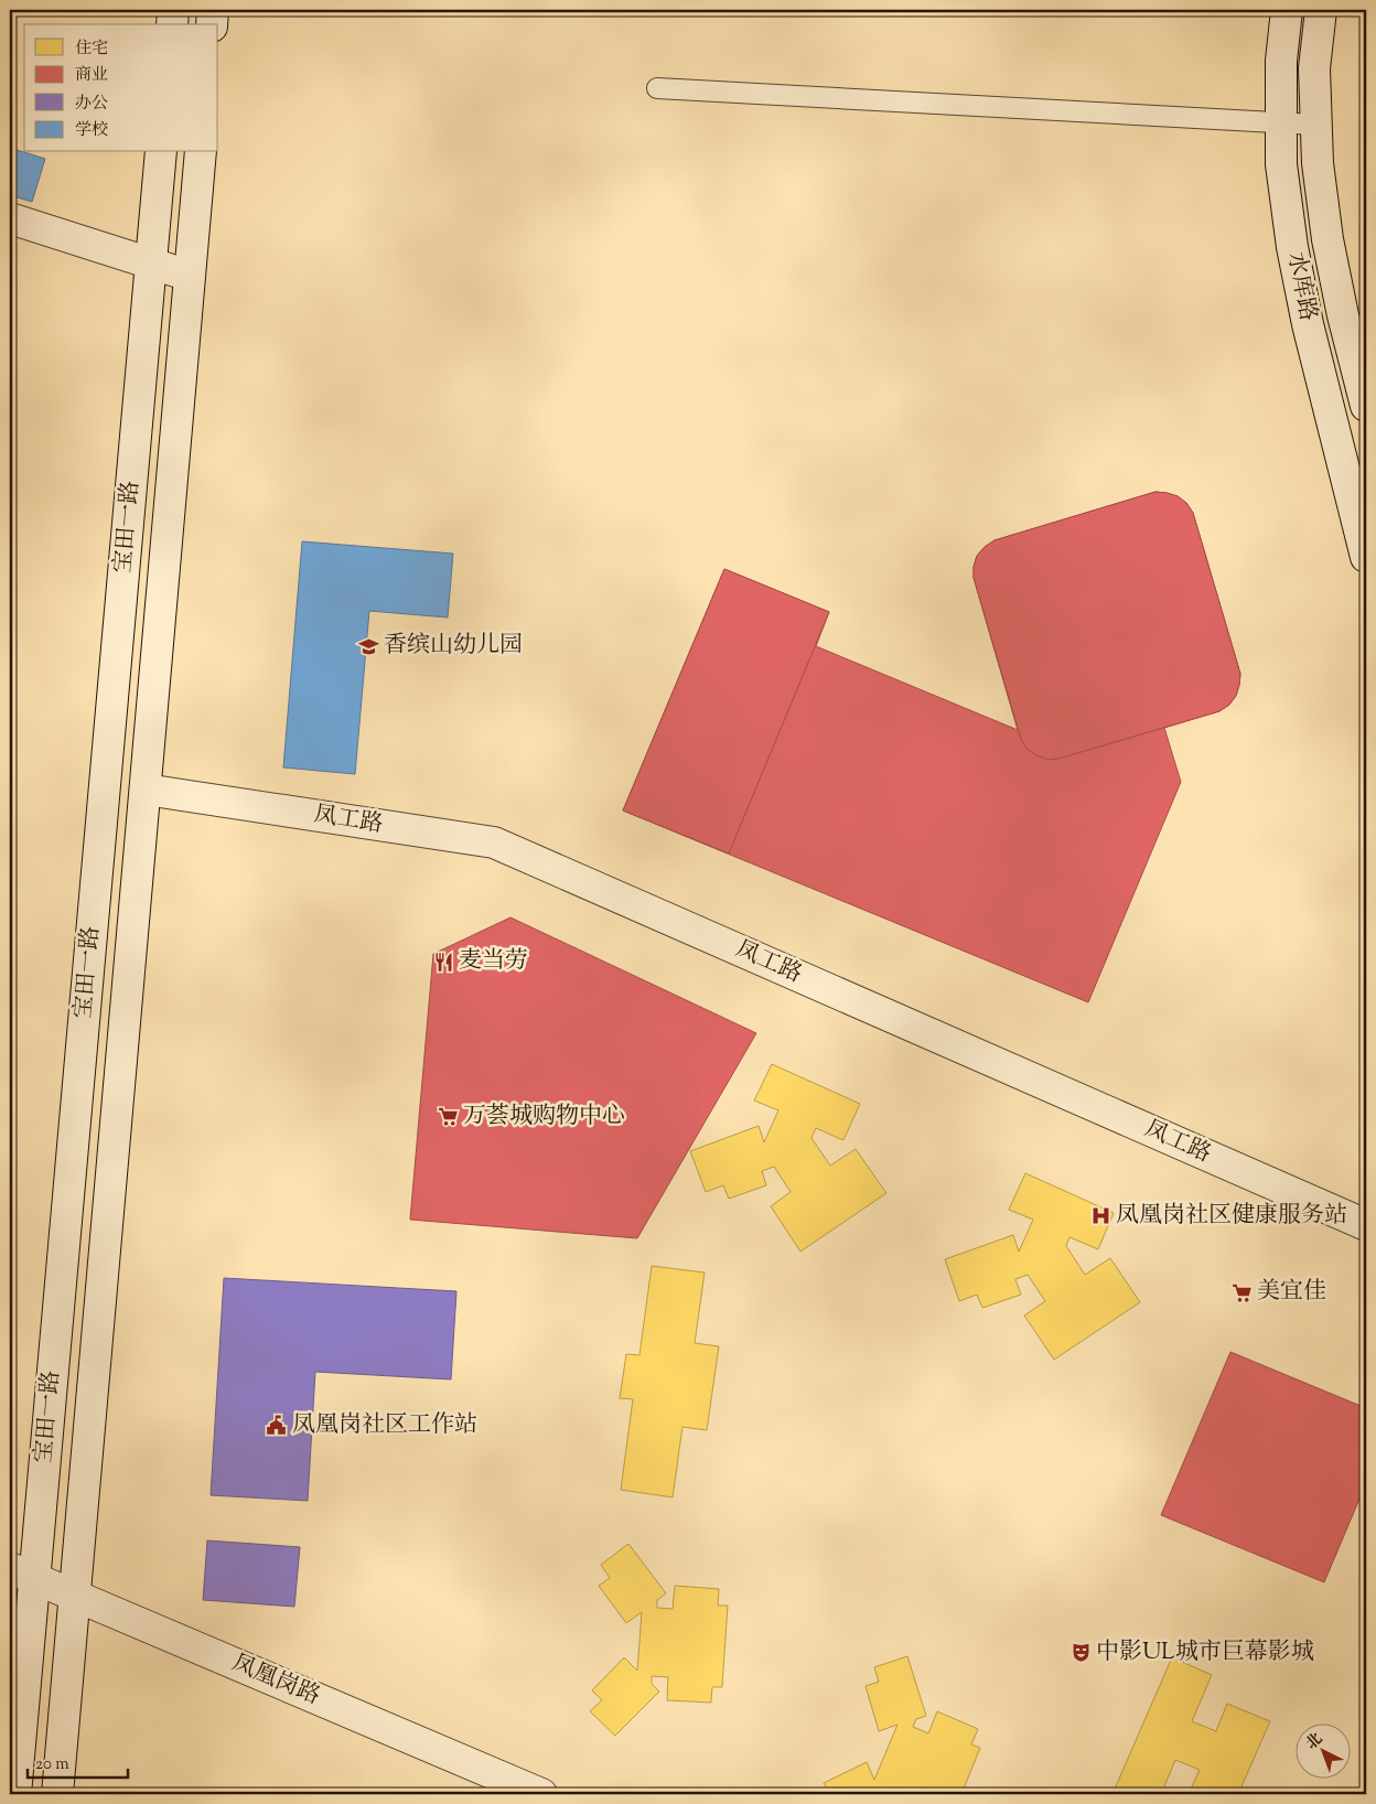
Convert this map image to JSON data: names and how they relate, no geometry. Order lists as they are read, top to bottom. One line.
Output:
{"streets":{"main road":["水库路","宝田一路","凤工路","凤凰岗路"]},"crossings":[["宝田一路","凤工路"],["宝田一路","凤凰岗路"]],"places":{"school or university":["香缤山幼儿园"],"restaurant":["麦当劳"],"supermarket":["万荟城购物中心","美宜佳"],"hospital":["凤凰岗社区健康服务站"],"public building":["凤凰岗社区工作站"],"theatre":["中影UL城市巨幕影城"]},"legend":["住宅","商业","办公","学校"],"scale_bar":"20 m","north":"top left"}
